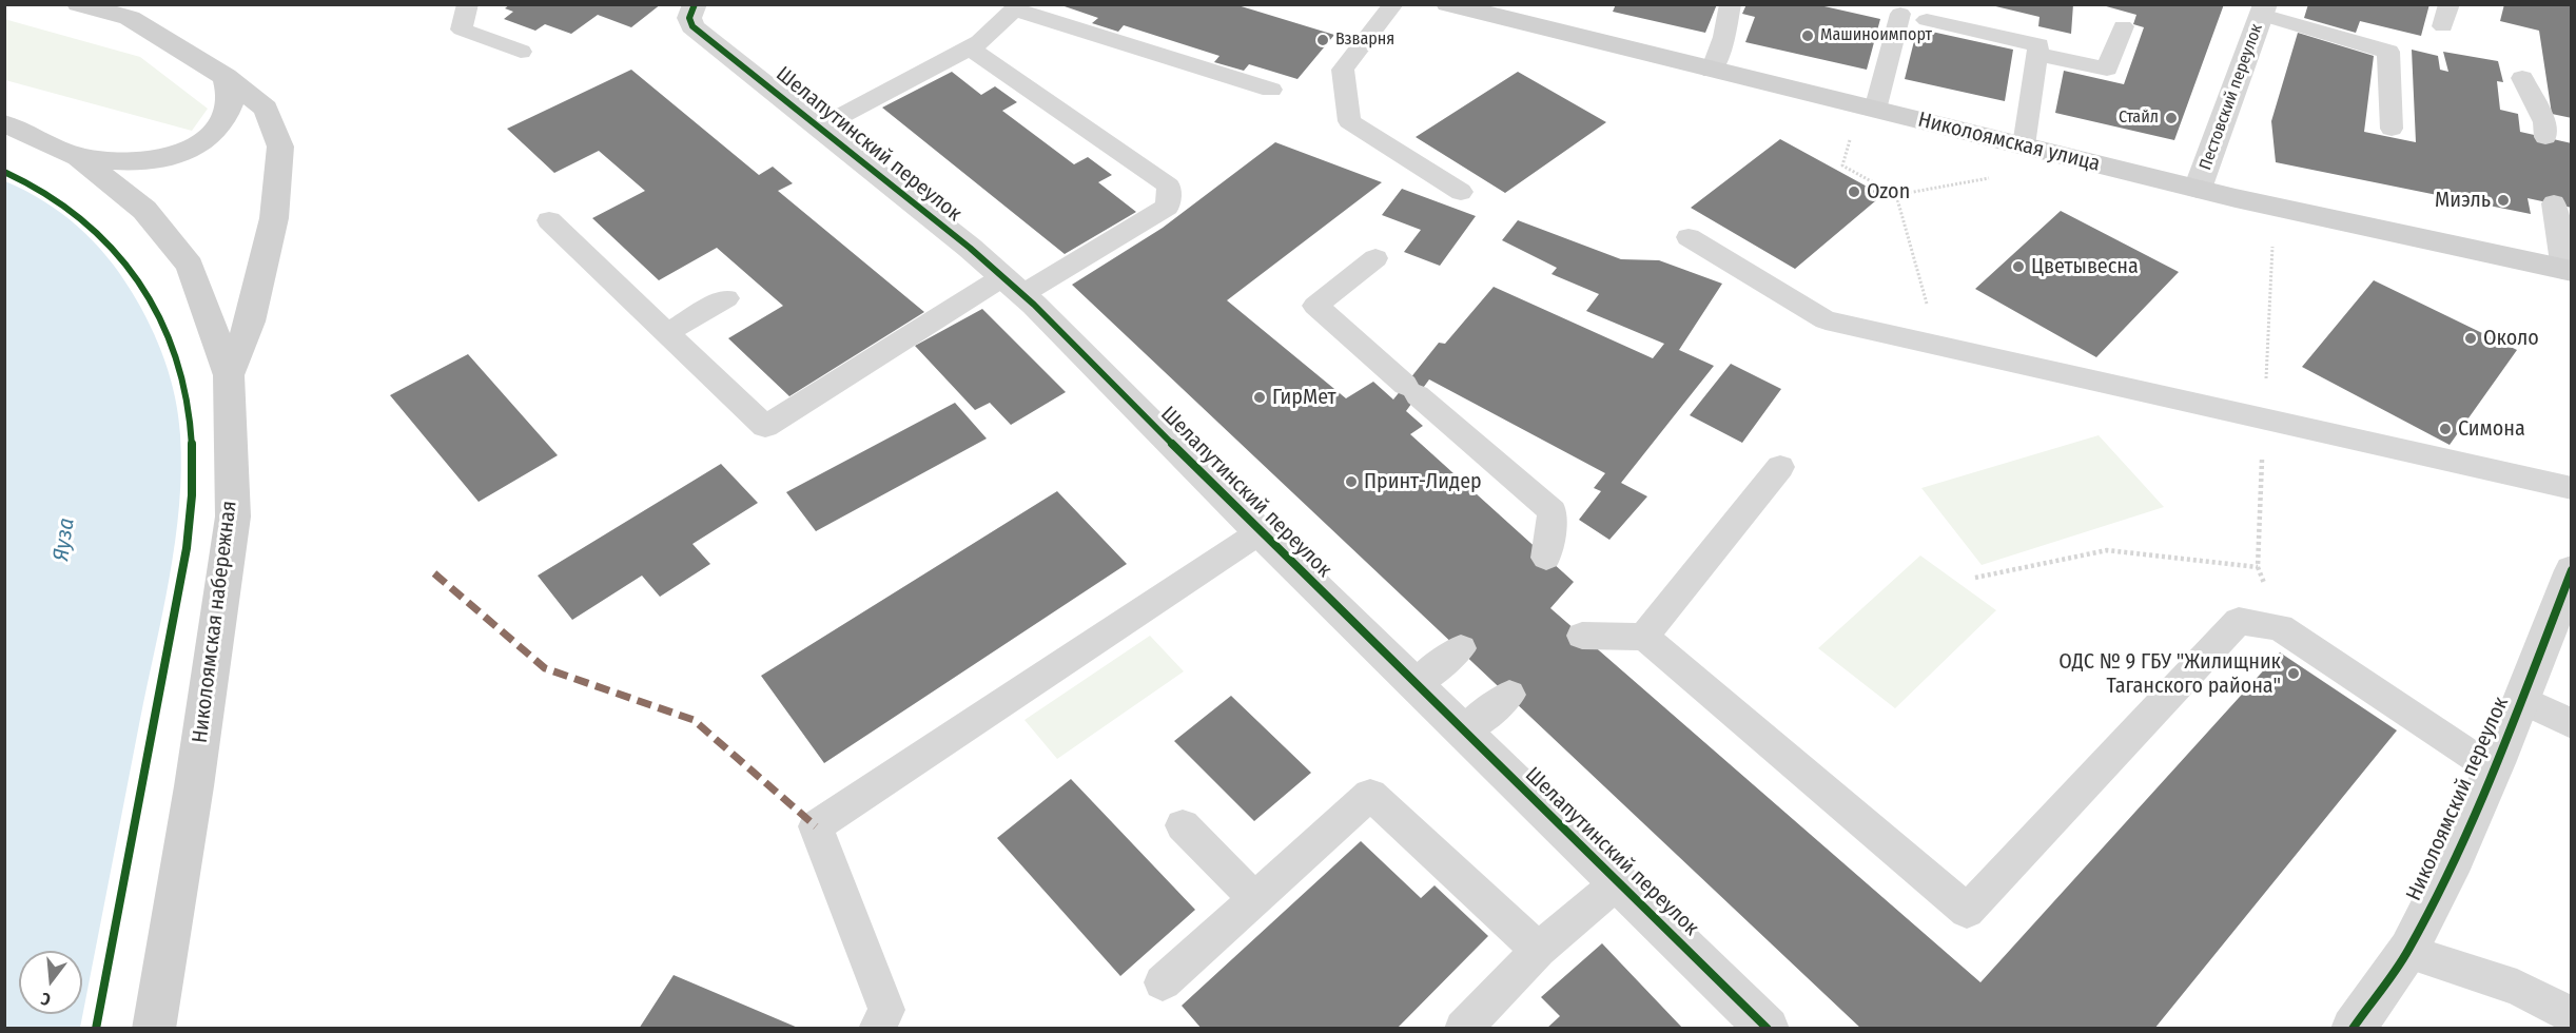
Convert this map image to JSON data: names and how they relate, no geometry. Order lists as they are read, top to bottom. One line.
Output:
{"streets":{"main road":["Николоямская улица","Николоямская набережная"],"street":["Пестовский переулок","Шелапутинский переулок","Николоямский переулок"]},"crossings":[["Пестовский переулок","Николоямская улица"]],"water":["Яуза"],"places":["Машиноимпорт","Взварня","Стайл","Ozon","Миэль","Цветывесна","Около","ГирМет","Симона","Принт-Лидер","ОДС № 9 ГБУ \"Жилищник Таганского района\""],"north":"bottom"}
